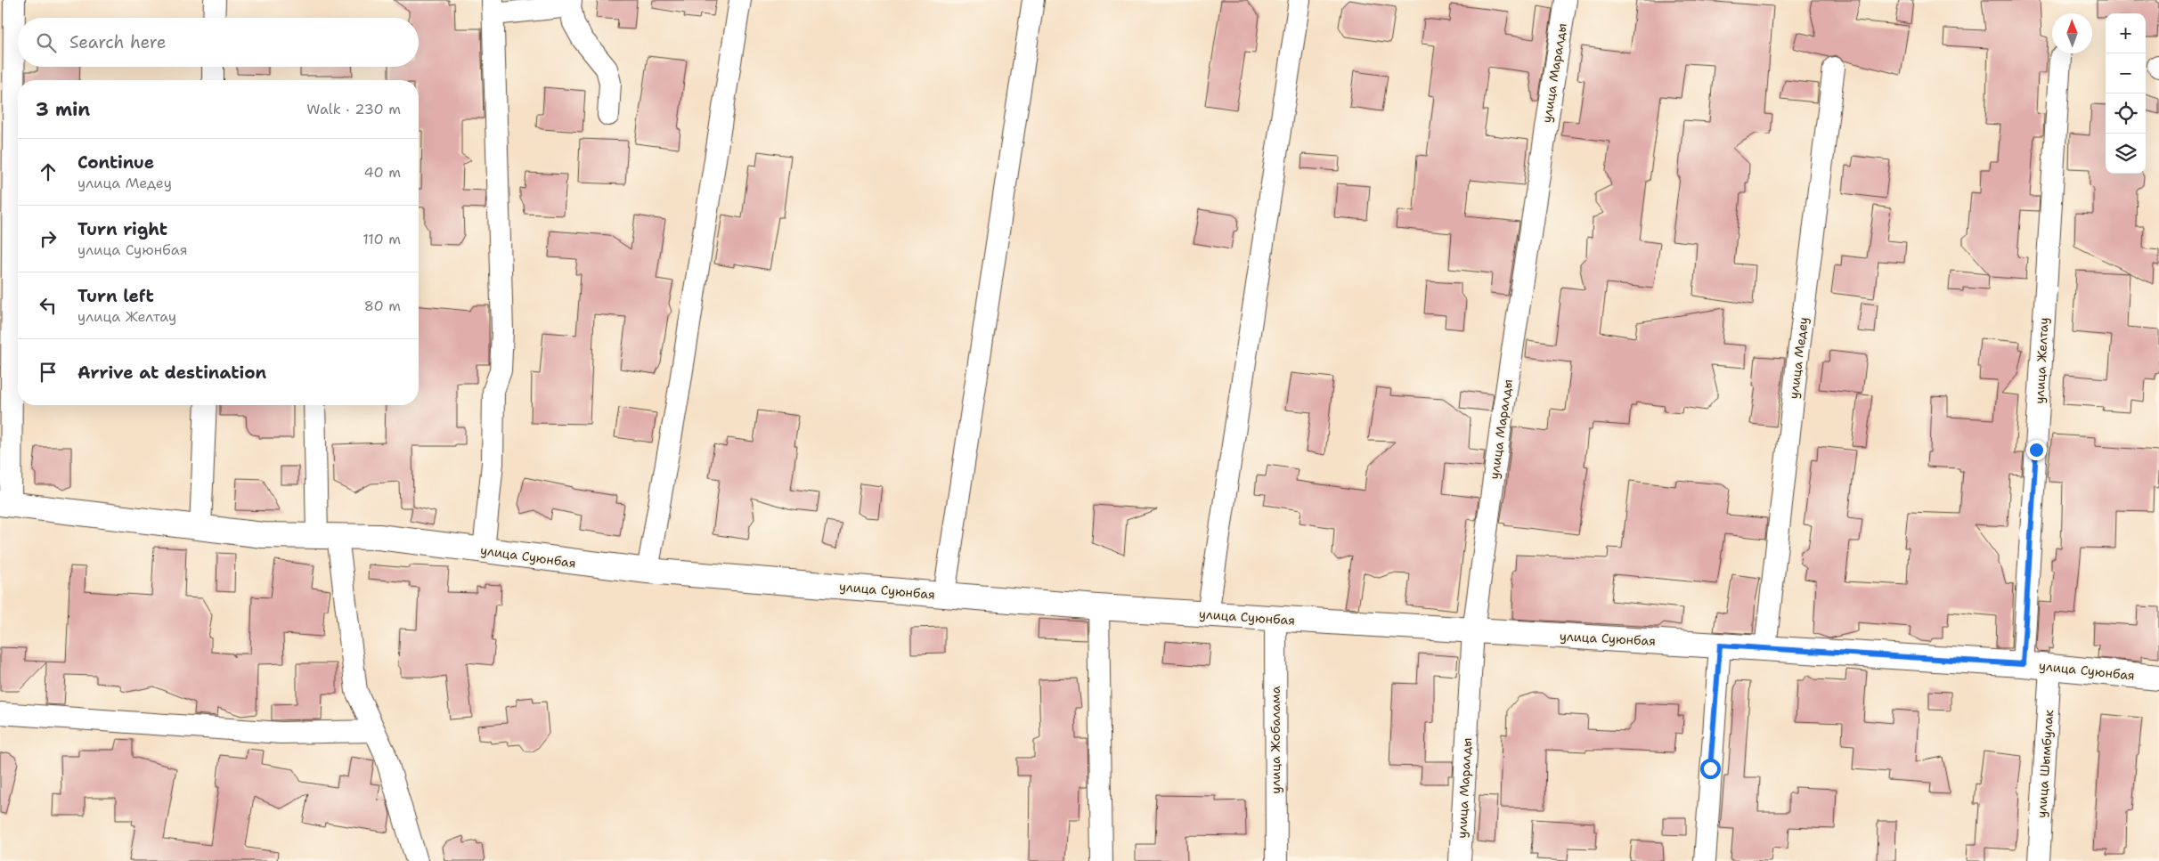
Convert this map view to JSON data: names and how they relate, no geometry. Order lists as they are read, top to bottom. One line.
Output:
{"streets":{"street":["улица Маралды","улица Медеу","улица Желтау","улица Суюнбая","улица Жобалама","улица Шымбулак"]},"crossings":[["улица Маралды","улица Суюнбая"],["улица Медеу","улица Суюнбая"],["улица Желтау","улица Суюнбая"],["улица Суюнбая","улица Жобалама"],["улица Суюнбая","улица Шымбулак"]],"north":"top","page":{"map_buttons":["+","−"],"search":"Search here","heading":["3 min","Walk · 230 m"],"list":[["Continue","улица Медеу","40 m"],["Turn right","улица Суюнбая","110 m"],["Turn left","улица Желтау","80 m"],"Arrive at destination"]}}
